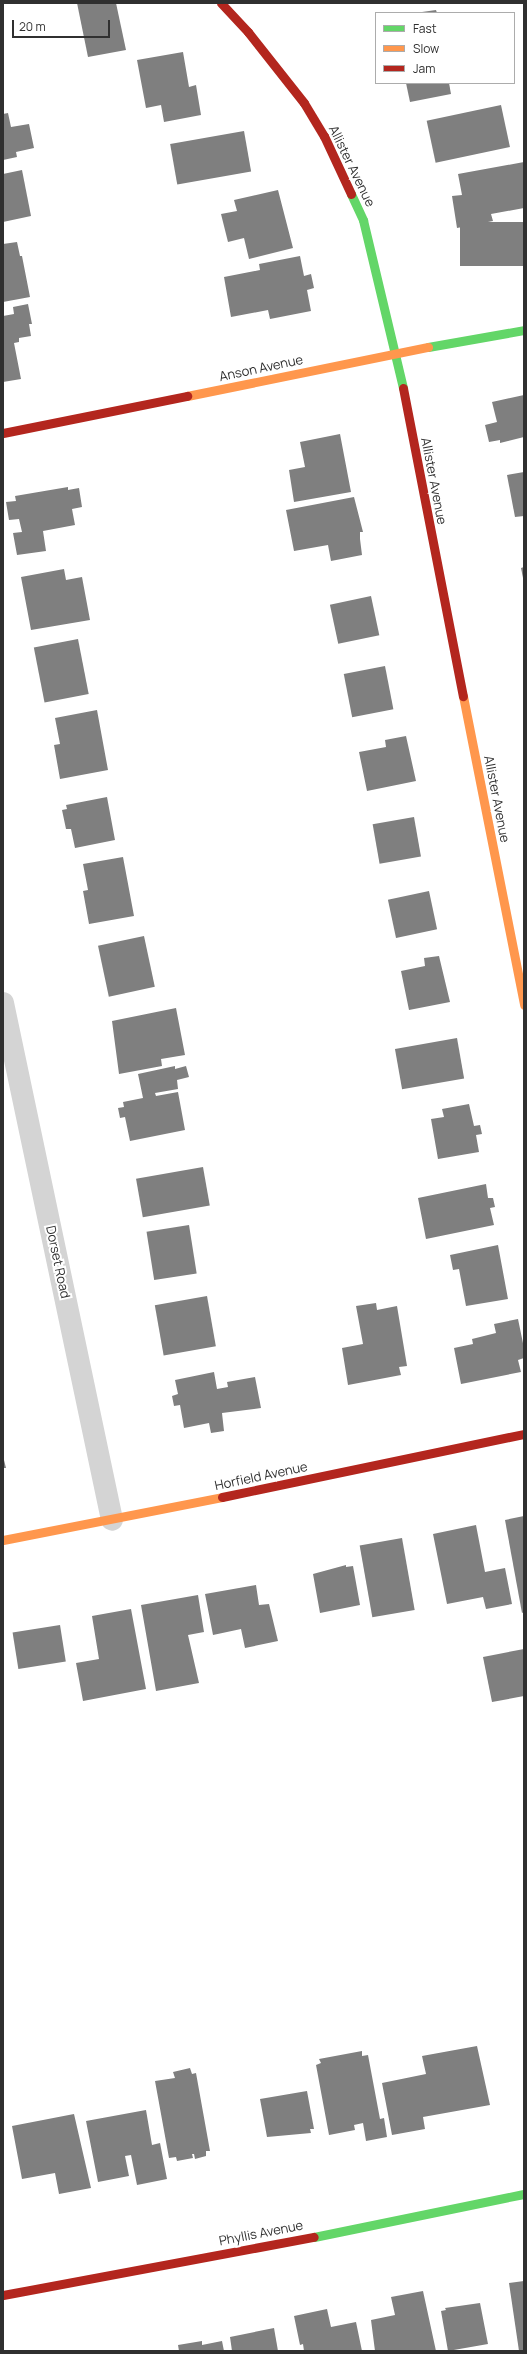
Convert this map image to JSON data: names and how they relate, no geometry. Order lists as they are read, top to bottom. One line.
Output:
{"streets":{"street":["Allister Avenue","Anson Avenue","Dorset Road","Horfield Avenue","Phyllis Avenue"]},"crossings":[["Allister Avenue","Anson Avenue"],["Dorset Road","Horfield Avenue"]],"legend":["Fast","Slow","Jam"],"scale_bar":"20 m"}
